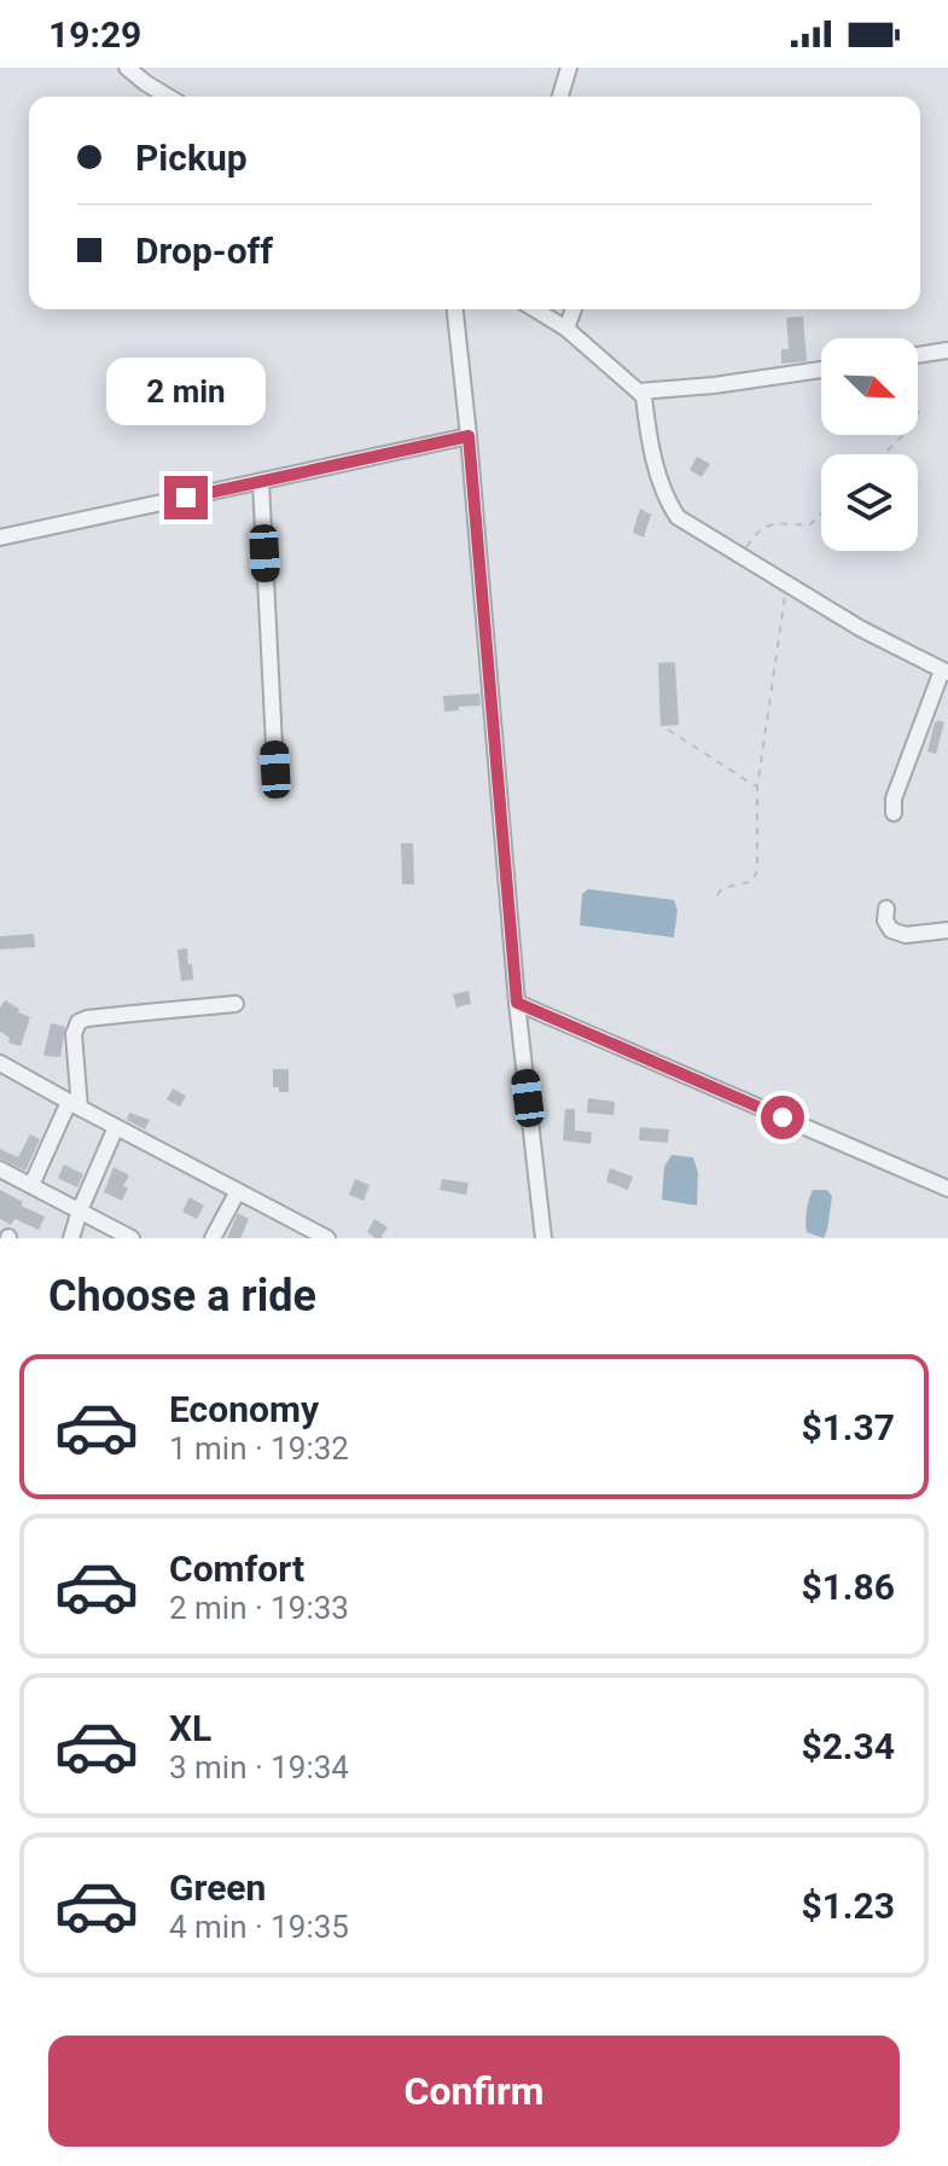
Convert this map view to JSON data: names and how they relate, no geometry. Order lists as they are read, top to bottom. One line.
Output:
{"north":"bottom right","page":{"status":"19:29","banner":["Pickup","Drop-off"],"bubble":"2 min","heading":"Choose a ride","list":[{"name":"Economy","note":"1 min · 19:32","value":"$1.37"},{"name":"Comfort","note":"2 min · 19:33","value":"$1.86"},{"name":"XL","note":"3 min · 19:34","value":"$2.34"},{"name":"Green","note":"4 min · 19:35","value":"$1.23"}],"buttons":"Confirm"}}
